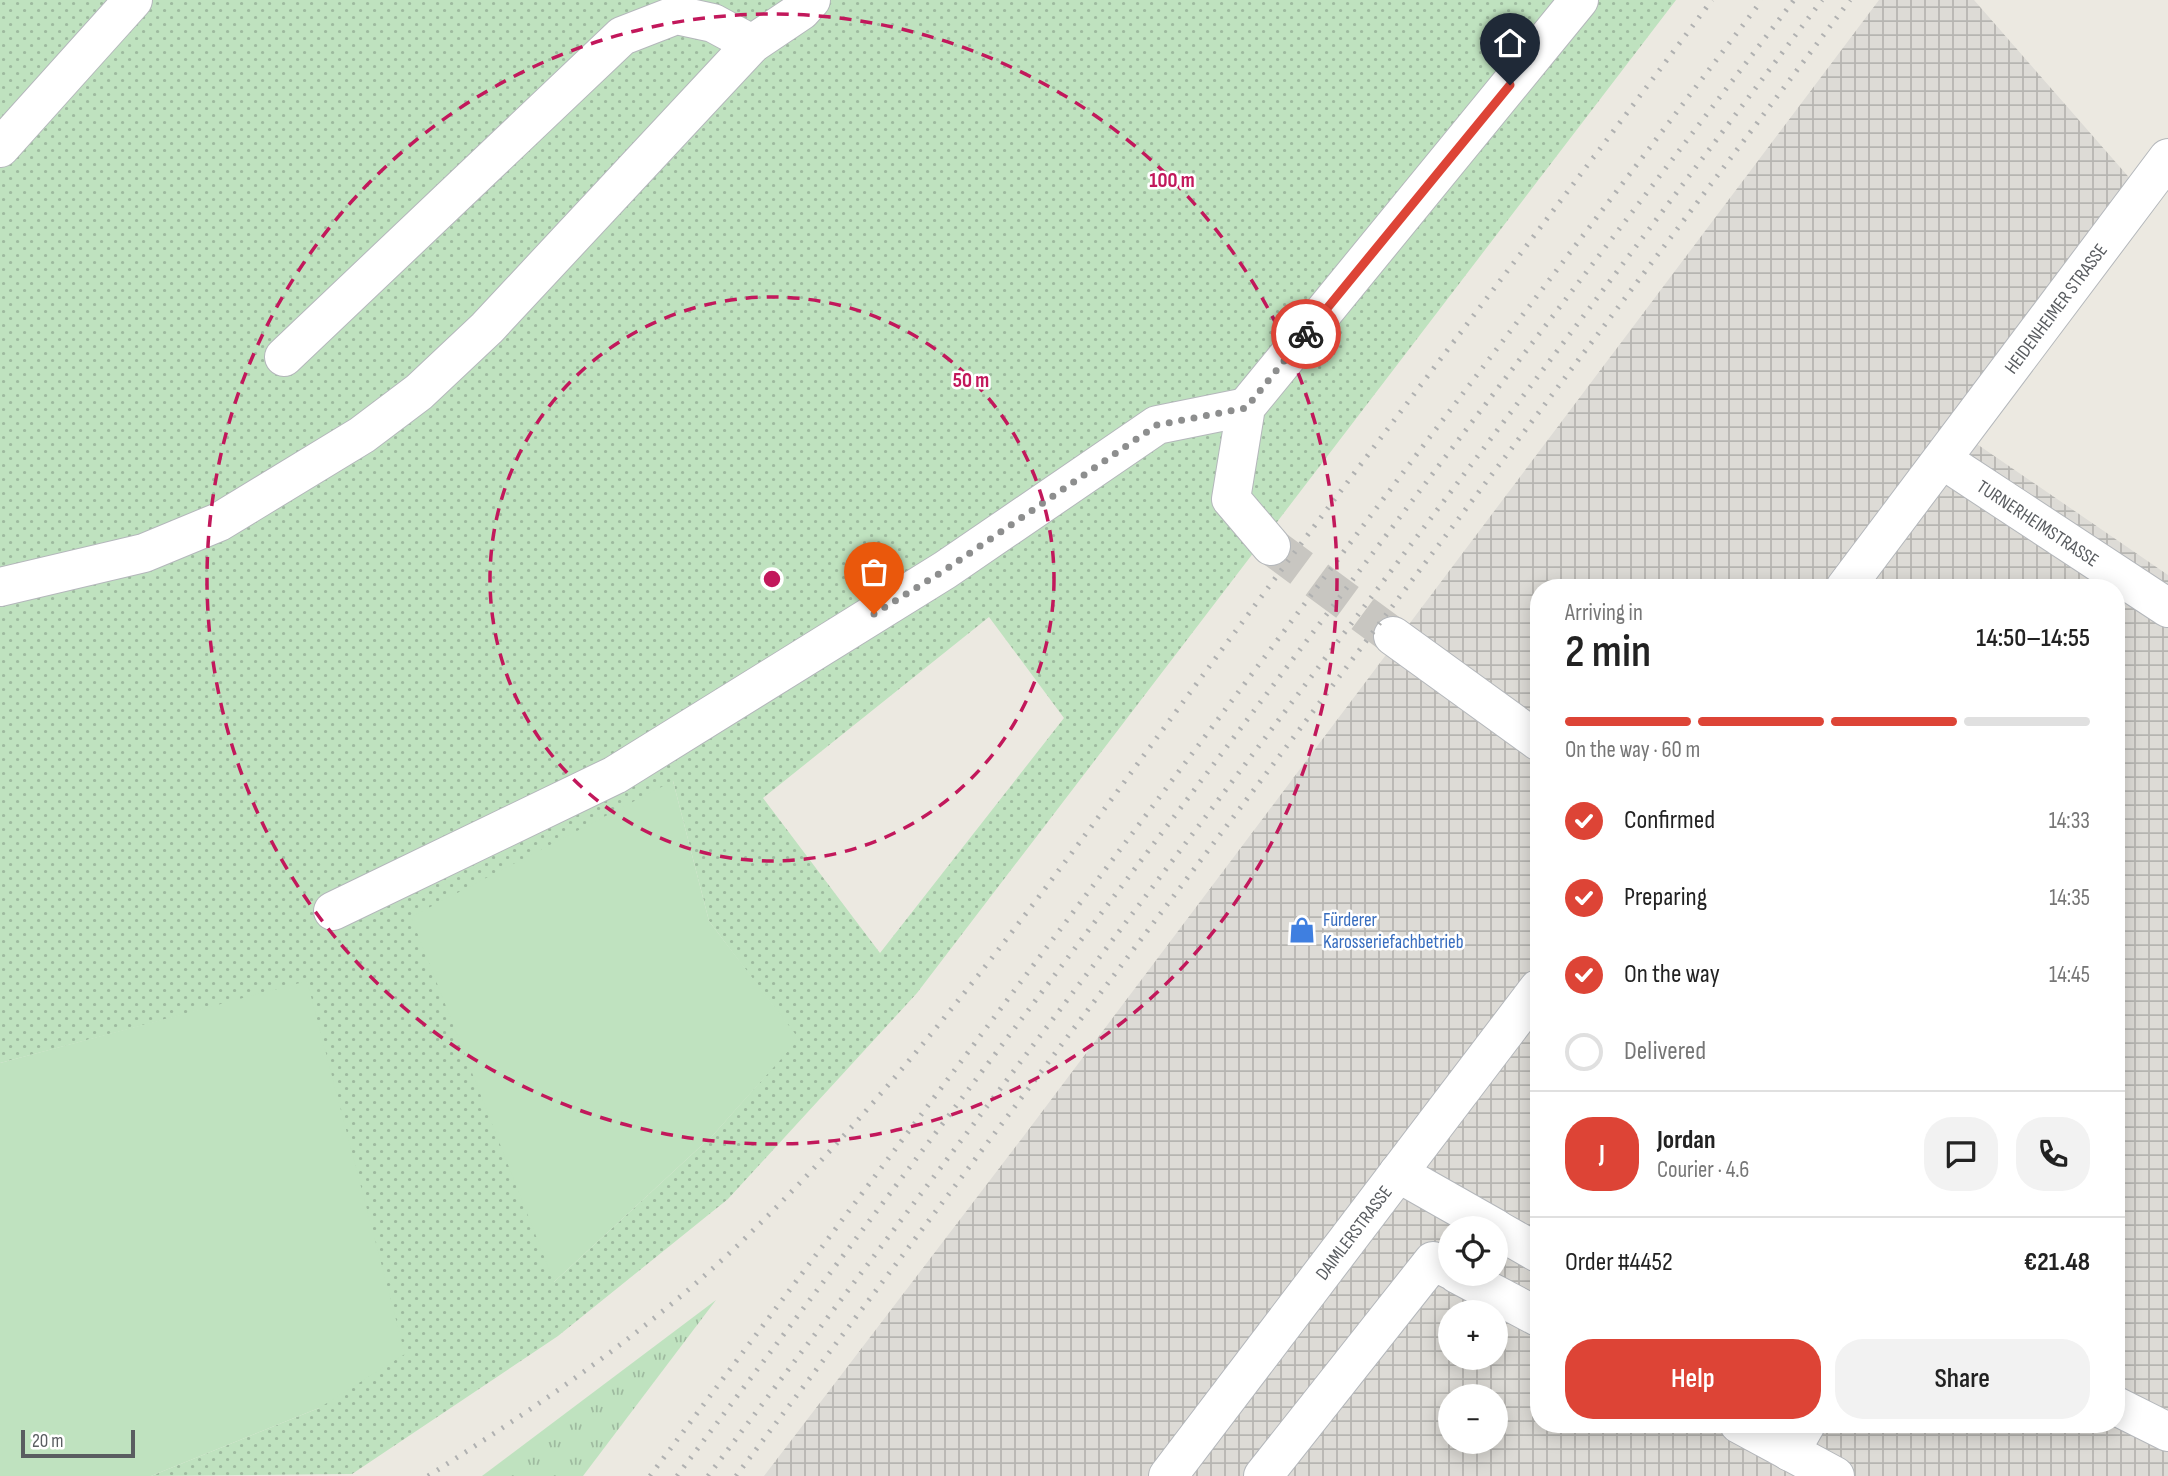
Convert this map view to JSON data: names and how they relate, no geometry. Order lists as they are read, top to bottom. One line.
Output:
{"streets":{"street":["HEIDENHEIMER STRASSE","TURNERHEIMSTRASSE","DAIMLERSTRASSE"]},"crossings":[["HEIDENHEIMER STRASSE","TURNERHEIMSTRASSE"]],"places":{"shop":["Fürderer Karosseriefachbetrieb"]},"scale_bar":"20 m","page":{"heading":["2 min","Arriving in","14:50–14:55"],"panel":["Jordan","Courier · 4.6","Order #4452","€21.48"],"bar":"On the way · 60 m","list":[["Confirmed","14:33"],["Preparing","14:35"],["On the way","14:45"],"Delivered"],"round":"J","map_buttons":["+","−"],"buttons":["Help","Share"],"scale":"20 m"},"rings":["100 m","50 m"]}
